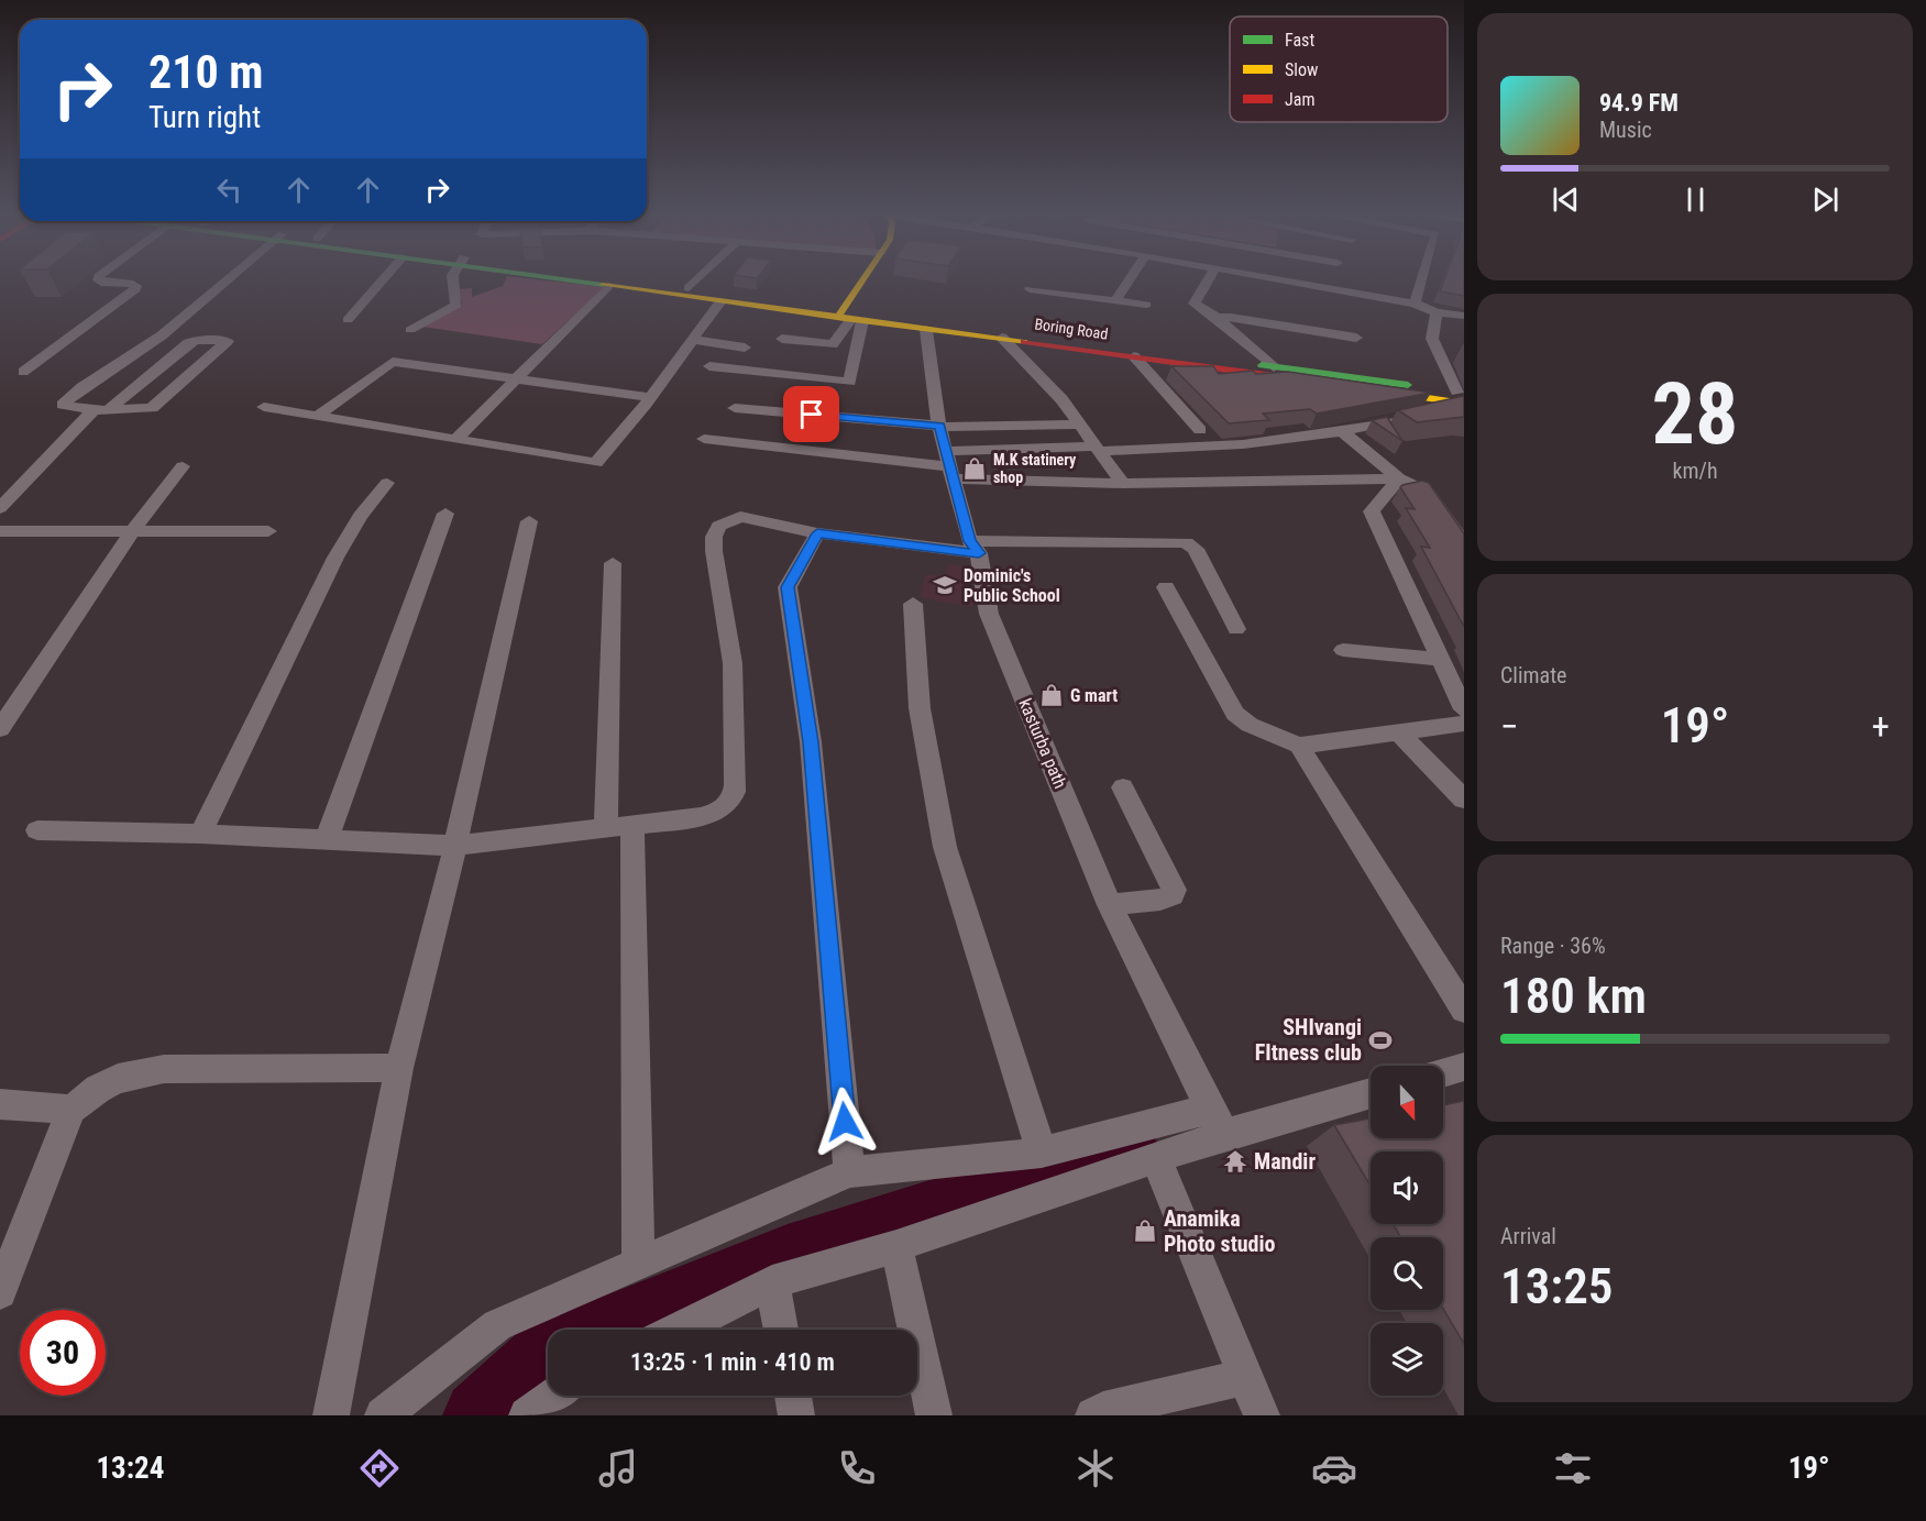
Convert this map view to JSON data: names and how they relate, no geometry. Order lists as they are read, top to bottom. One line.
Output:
{"streets":{"street":["Boring Road","kasturba path"]},"crossings":[["Boring Road","kasturba path"]],"places":{"shop":["M.K statinery shop","G mart","Anamika Photo studio"],"school or university":["Dominic's Public School"],"sports":["SHIvangi FItness club"],"temple":["Mandir"]},"legend":["Fast","Slow","Jam"],"north":"bottom","page":{"turn":["210 m","Turn right"],"song":["94.9 FM","Music"],"tile":[["28","km/h"],"Climate",["Range · 36%","180 km"],["Arrival","13:25"]],"heat":["−","19°","+"],"limit":"30","trip":"13:25 · 1 min · 410 m","tabs":["13:24","19°"]}}
